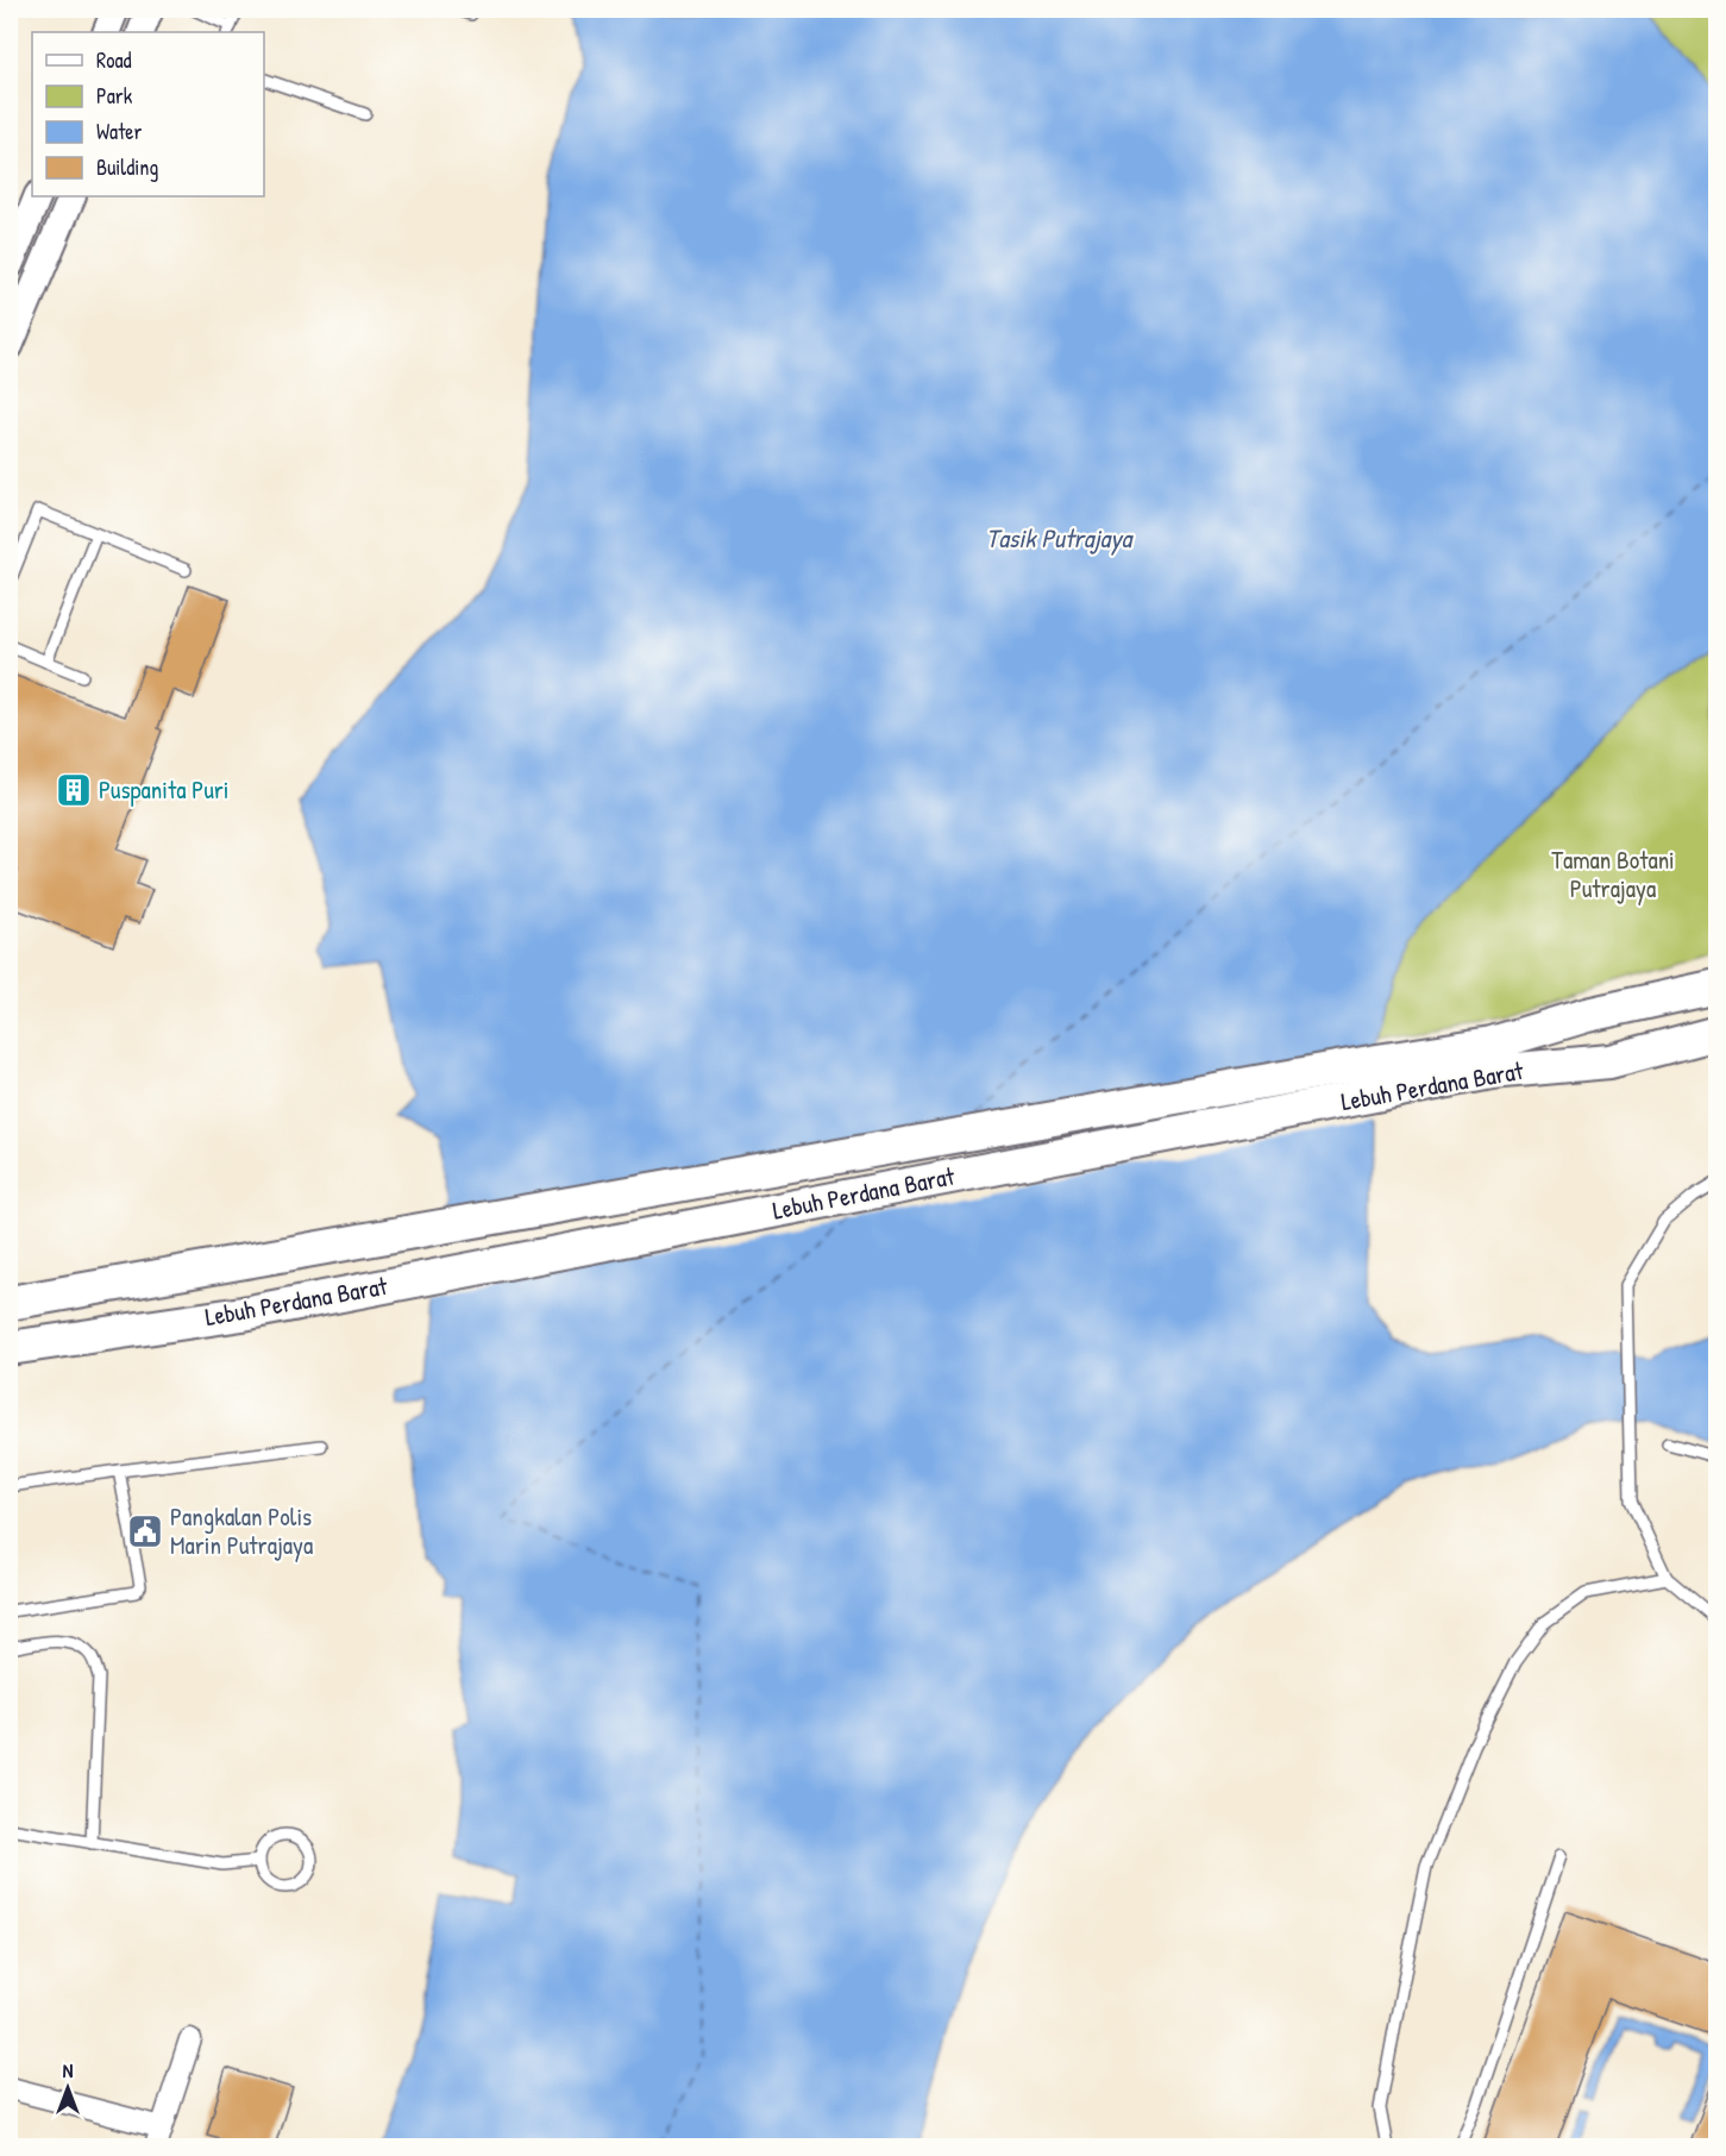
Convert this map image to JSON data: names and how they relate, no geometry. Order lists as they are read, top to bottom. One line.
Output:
{"streets":{"main road":["Lebuh Perdana Barat"]},"water":["Tasik Putrajaya"],"parks":["Taman Botani Putrajaya"],"places":{"building":["Puspanita Puri"],"public building":["Pangkalan Polis Marin Putrajaya"]},"legend":["Road","Park","Water","Building"],"north":"top"}
